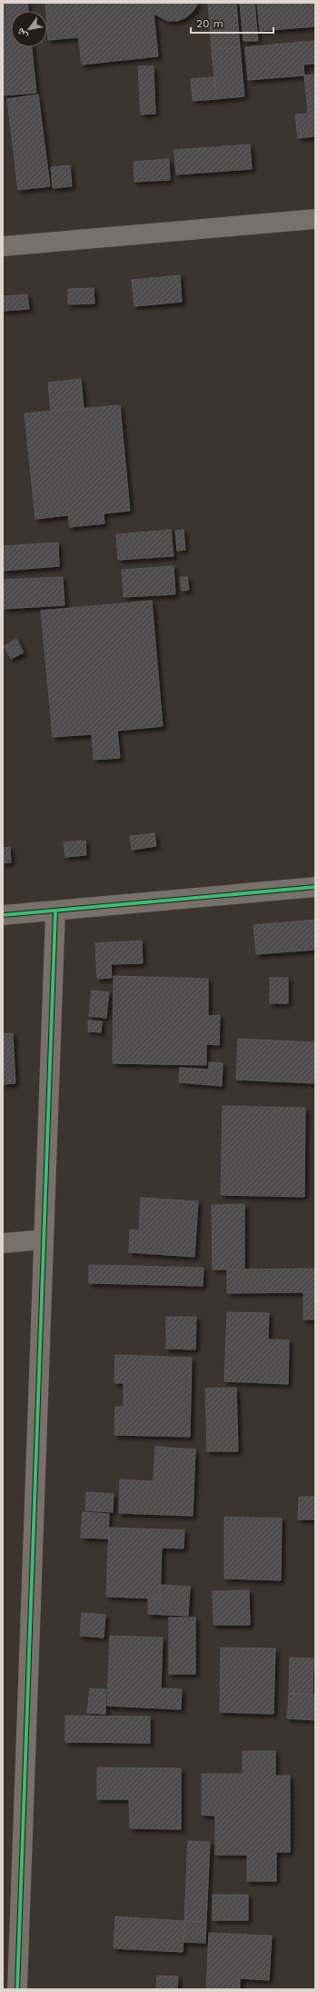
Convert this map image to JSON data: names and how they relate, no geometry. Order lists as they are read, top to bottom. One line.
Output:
{"scale_bar":"20 m","north":"bottom left"}
